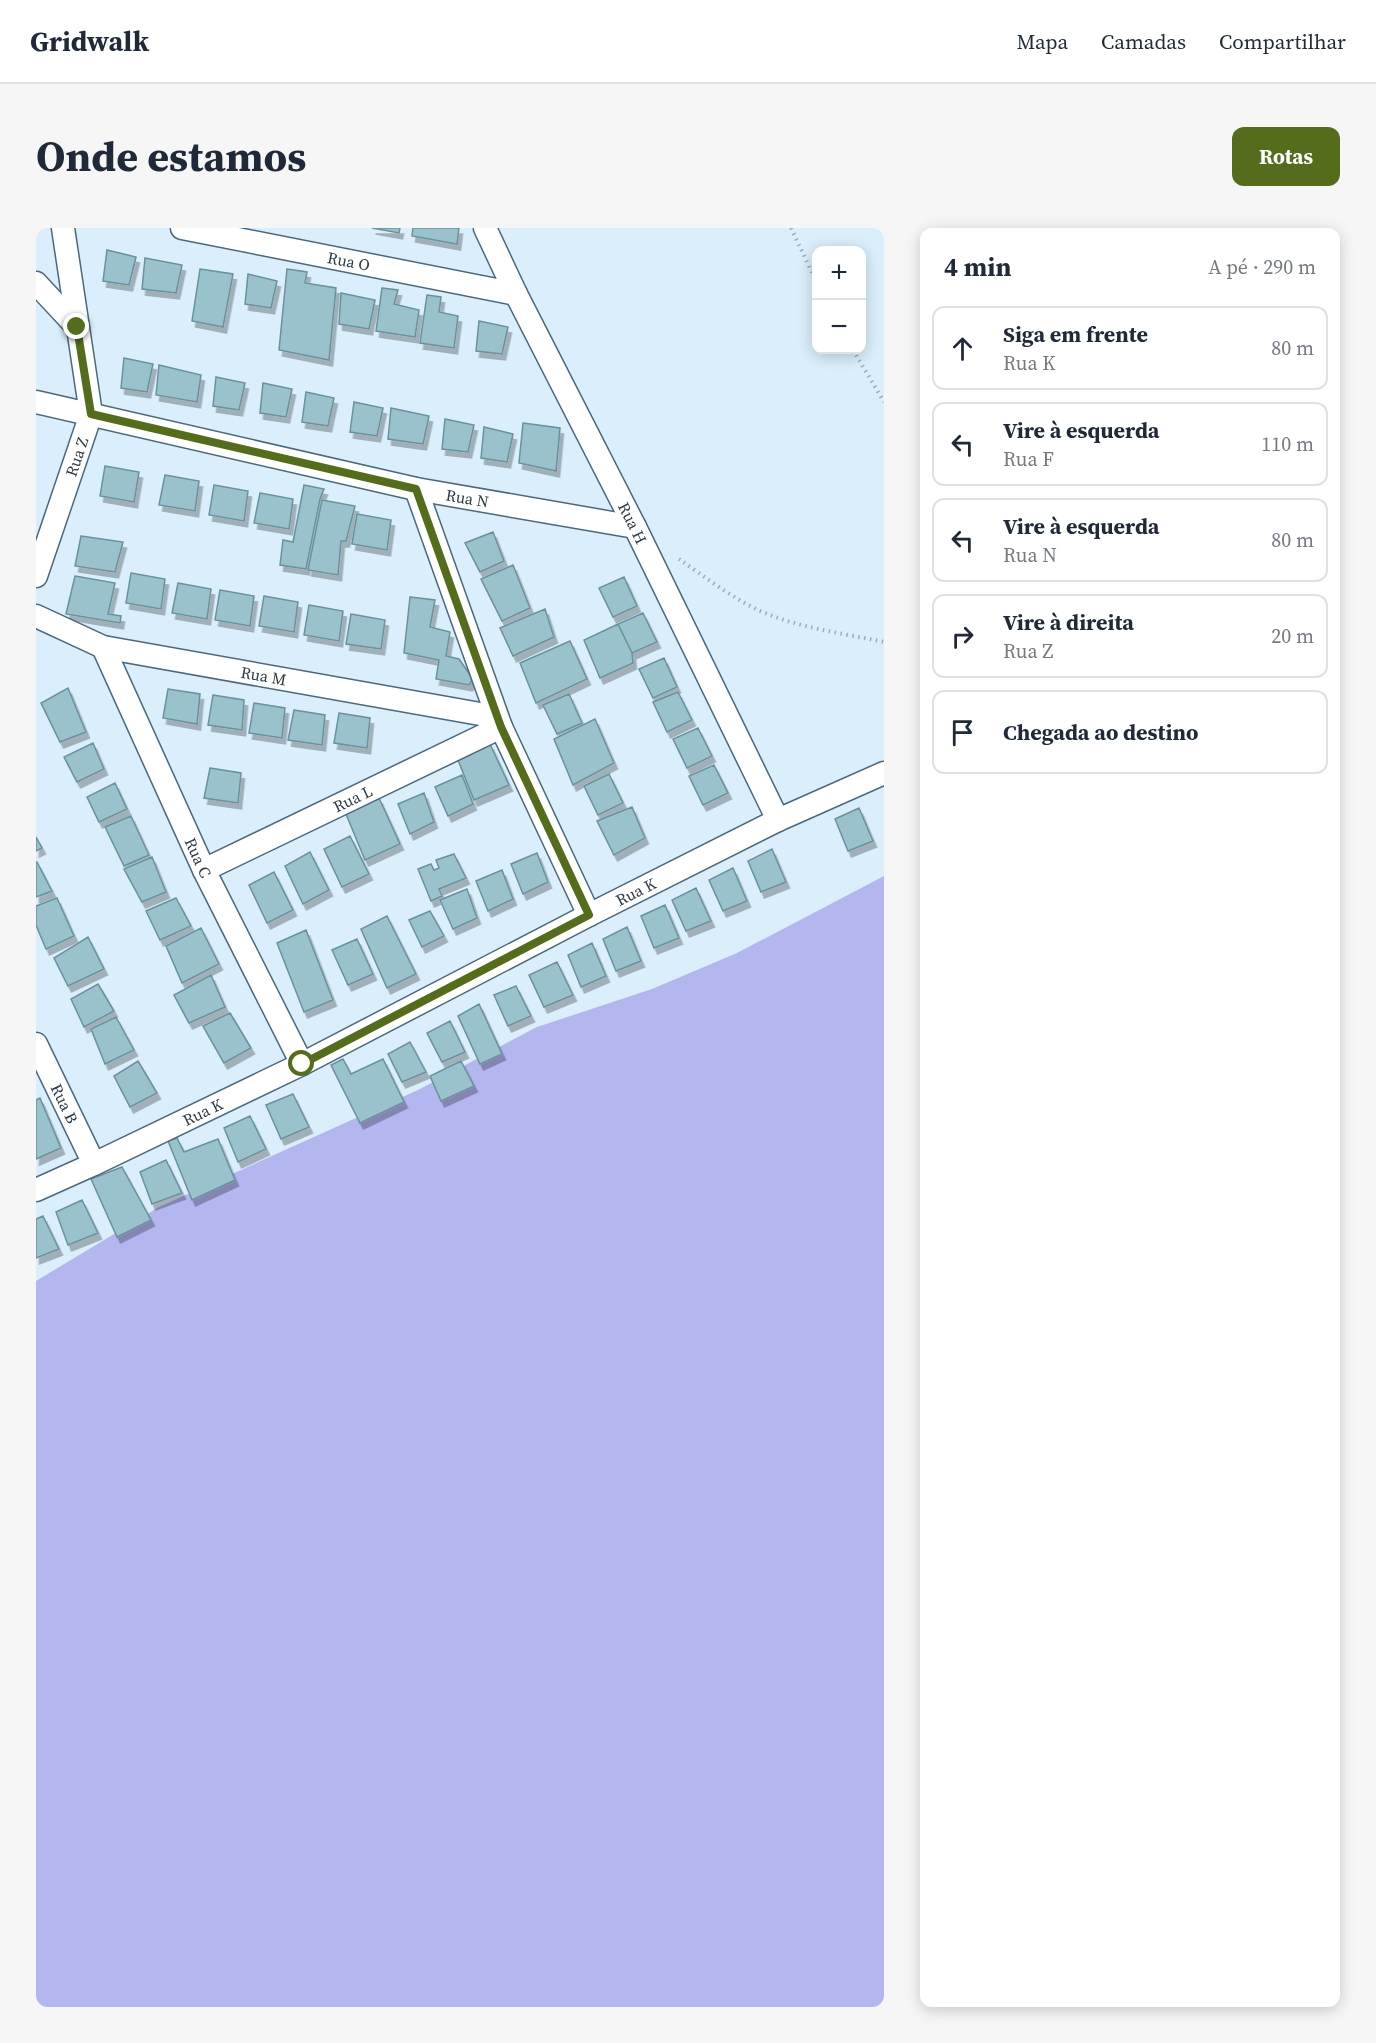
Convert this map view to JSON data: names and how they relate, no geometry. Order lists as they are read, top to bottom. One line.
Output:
{"streets":{"street":["Rua O","Rua Z","Rua N","Rua H","Rua M","Rua L","Rua C","Rua K","Rua B"]},"crossings":[["Rua O","Rua H"],["Rua Z","Rua N"],["Rua N","Rua H"],["Rua H","Rua K"],["Rua M","Rua L"],["Rua M","Rua C"],["Rua L","Rua C"],["Rua C","Rua K"],["Rua K","Rua B"]],"page":{"header":"Gridwalk","nav":["Mapa","Camadas","Compartilhar"],"title":"Onde estamos","buttons":"Rotas","heading":["4 min","A pé · 290 m"],"map_buttons":["+","−"],"list":[["Siga em frente","Rua K","80 m"],["Vire à esquerda","Rua F","110 m"],["Vire à esquerda","Rua N","80 m"],["Vire à direita","Rua Z","20 m"],"Chegada ao destino"]}}
